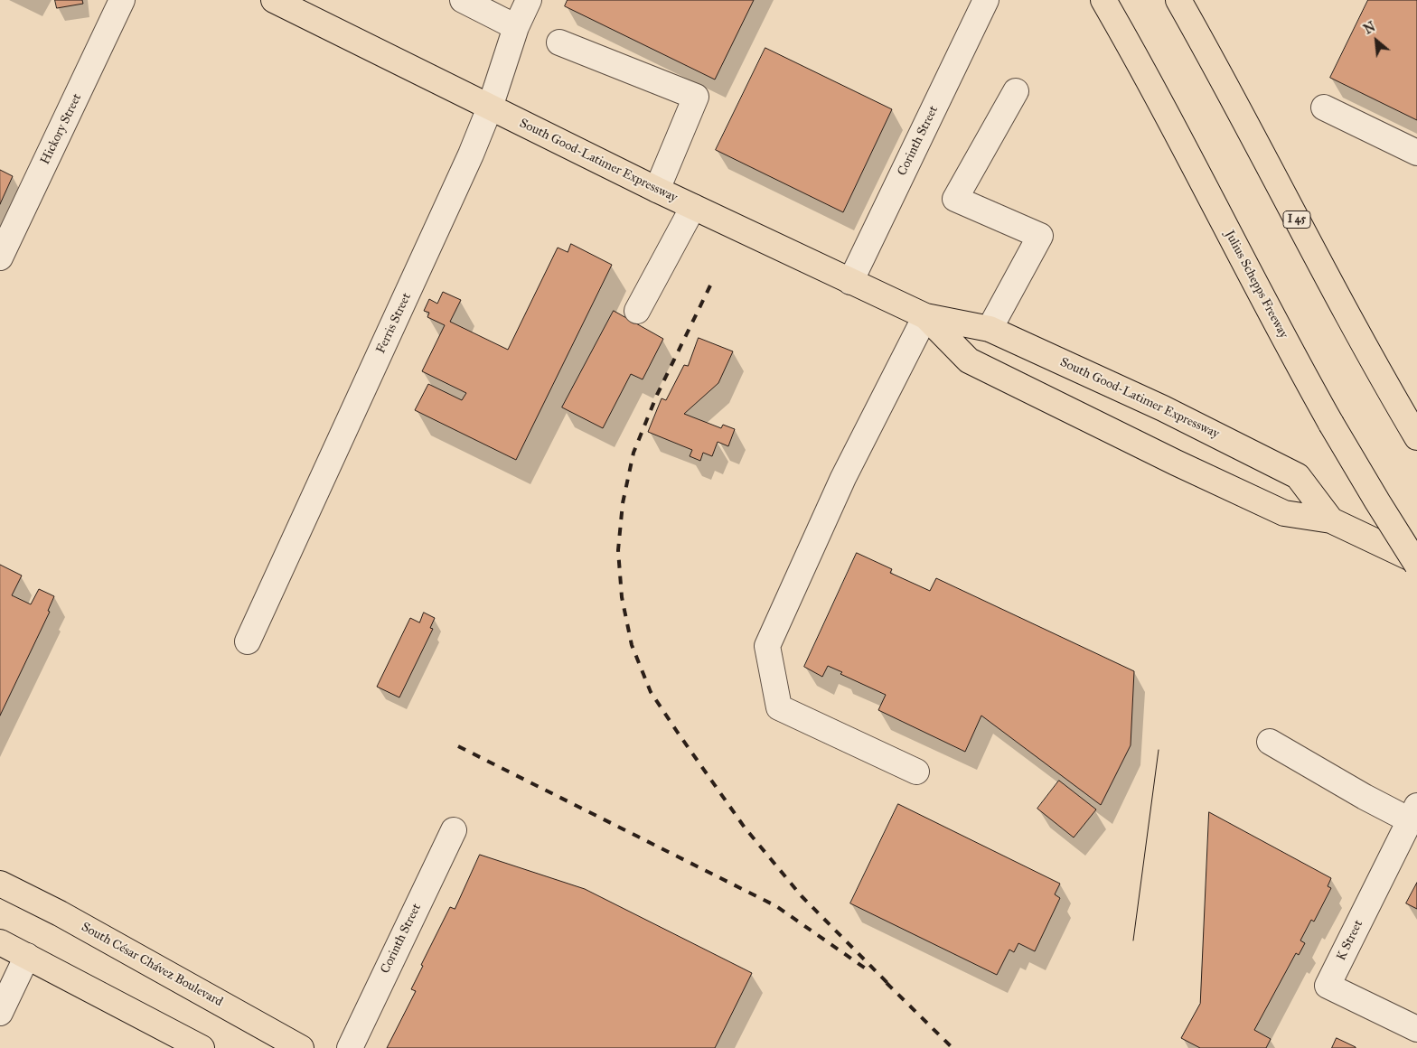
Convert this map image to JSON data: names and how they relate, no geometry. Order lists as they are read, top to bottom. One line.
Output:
{"streets":{"main road":["South Good-Latimer Expressway","I 45","Julius Schepps Freeway","South César Chávez Boulevard"],"street":["Hickory Street","Corinth Street","Ferris Street","K Street"]},"crossings":[["Corinth Street","South Good-Latimer Expressway"],["South Good-Latimer Expressway","Julius Schepps Freeway"],["South Good-Latimer Expressway","Ferris Street"]],"north":"top left"}
